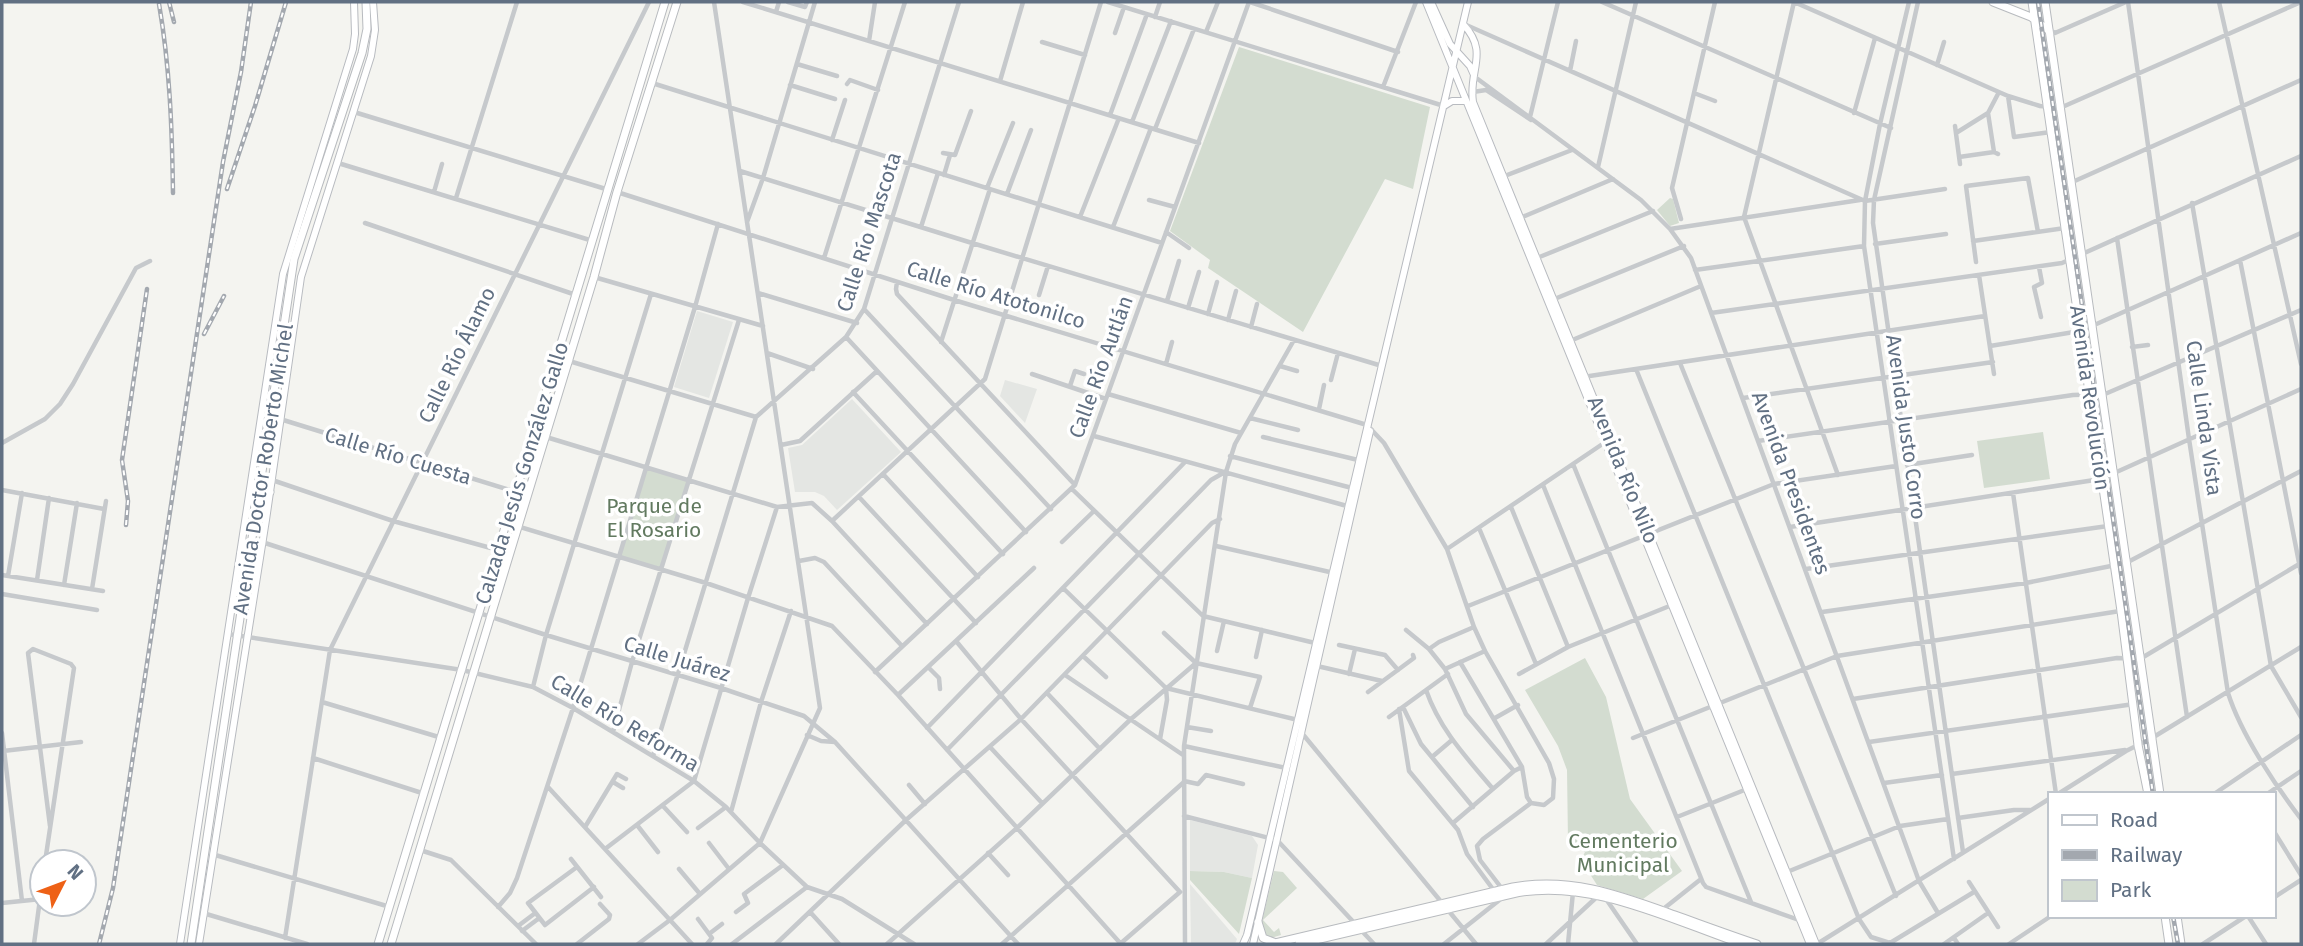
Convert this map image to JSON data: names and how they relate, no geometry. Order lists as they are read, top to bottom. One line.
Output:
{"streets":{"main road":["Avenida Revolución","Avenida Doctor Roberto Michel","Avenida Río Nilo","Calzada Jesús González Gallo"],"street":["Calle Río Mascota","Calle Río Atotonilco","Calle Río Álamo","Calle Río Autlán","Calle Linda Vista","Avenida Justo Corro","Calle Río Cuesta","Avenida Presidentes","Calle Juárez","Calle Río Reforma"]},"crossings":[["Calle Río Mascota","Calle Río Atotonilco"],["Calle Río Atotonilco","Calle Río Álamo"],["Calle Río Atotonilco","Calle Río Autlán"],["Calle Río Atotonilco","Avenida Doctor Roberto Michel"],["Calle Río Atotonilco","Calzada Jesús González Gallo"],["Calle Río Álamo","Calle Río Cuesta"],["Calle Río Álamo","Calle Juárez"],["Calle Río Álamo","Calle Río Reforma"],["Calle Río Cuesta","Avenida Doctor Roberto Michel"],["Calle Río Cuesta","Calzada Jesús González Gallo"],["Avenida Doctor Roberto Michel","Calle Juárez"],["Avenida Doctor Roberto Michel","Calle Río Reforma"],["Avenida Río Nilo","Avenida Presidentes"],["Calzada Jesús González Gallo","Calle Juárez"],["Calzada Jesús González Gallo","Calle Río Reforma"]],"parks":["Parque de El Rosario","Cementerio Municipal"],"legend":["Road","Railway","Park"],"north":"top right"}
